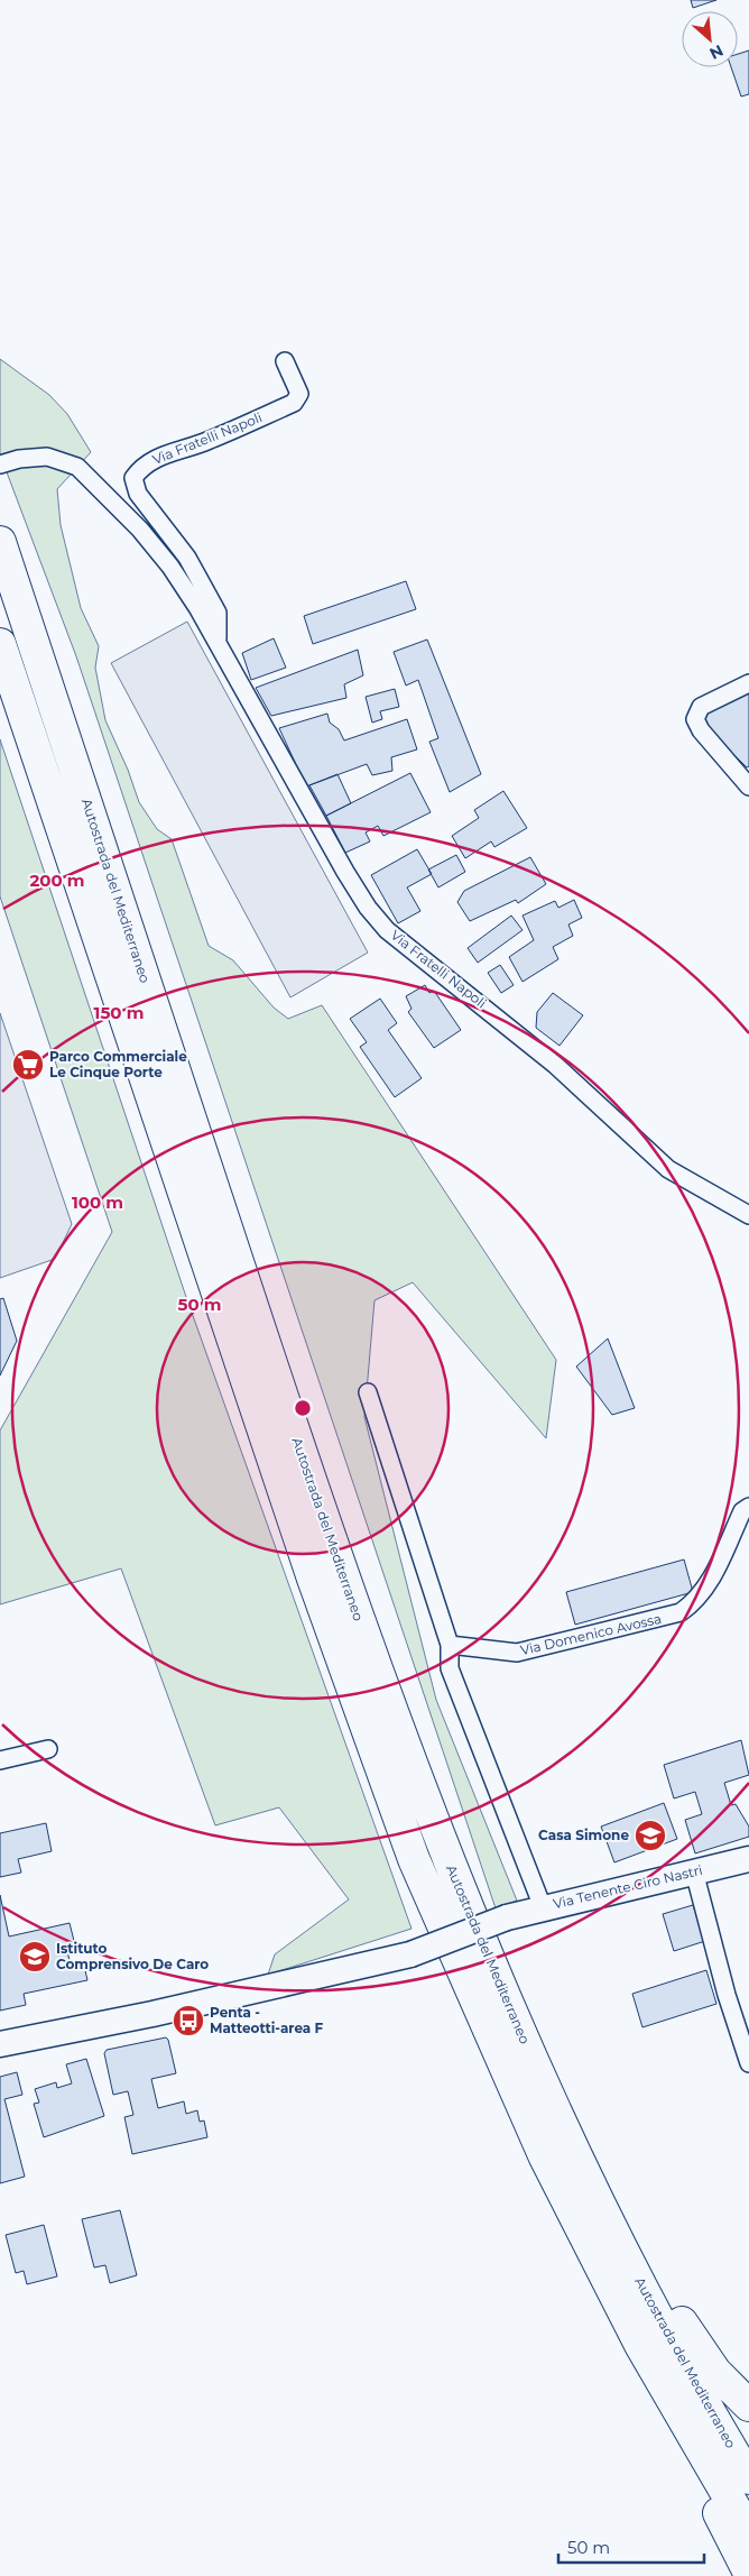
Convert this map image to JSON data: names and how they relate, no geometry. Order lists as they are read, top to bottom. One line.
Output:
{"streets":{"highway":["Autostrada del Mediterraneo"],"street":["Via Fratelli Napoli","Via Domenico Avossa","Via Tenente Ciro Nastri"]},"places":{"supermarket":["Parco Commerciale Le Cinque Porte"],"school or university":["Casa Simone","Istituto Comprensivo De Caro"],"bus stop":["Penta - Matteotti-area F"]},"scale_bar":"50 m","north":"bottom right","rings":["200 m","150 m","100 m","50 m"]}
